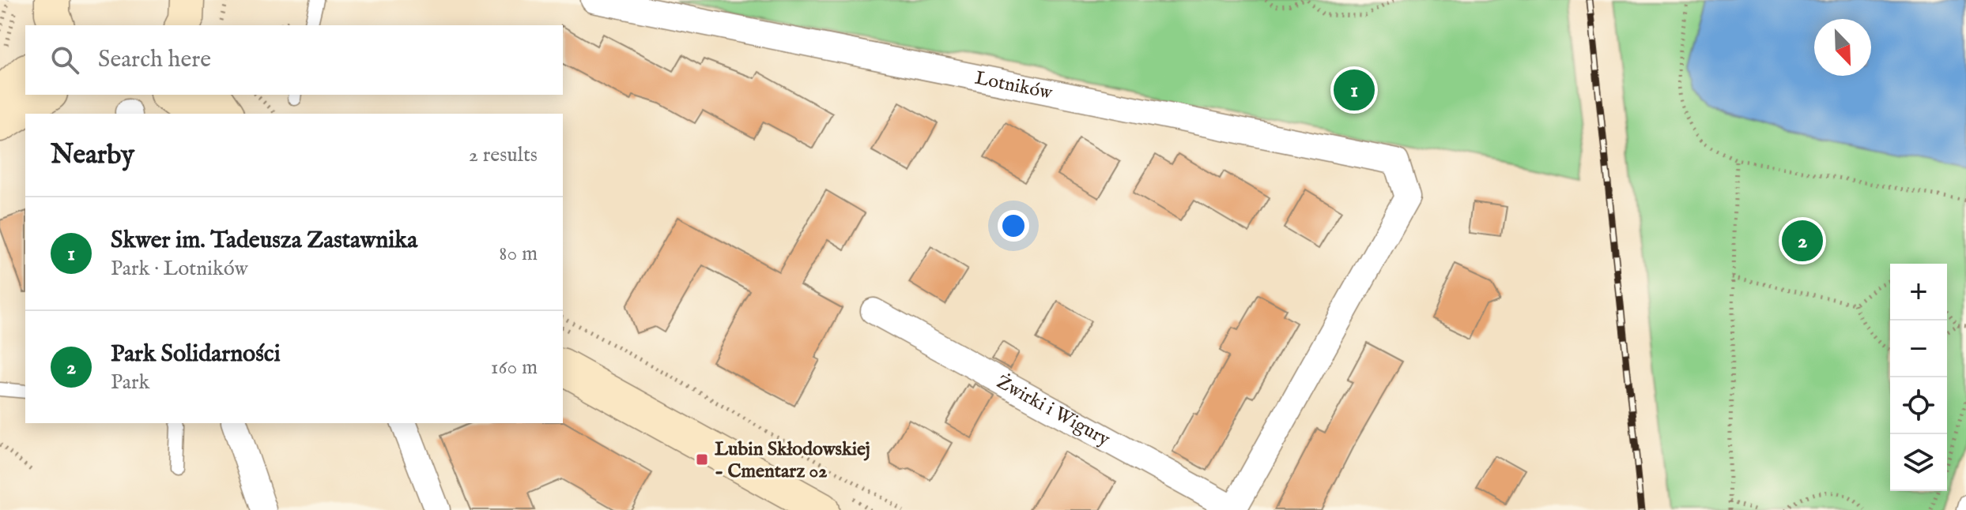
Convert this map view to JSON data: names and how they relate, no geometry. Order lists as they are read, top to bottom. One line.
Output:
{"streets":{"street":["Lotników","Żwirki i Wigury"]},"crossings":[["Lotników","Żwirki i Wigury"]],"places":{"transit":["Lubin Skłodowskiej - Cmentarz 02"]},"north":"bottom right","page":{"search":"Search here","pins":["1","2"],"heading":["Nearby","2 results"],"list":[{"mark":"1","name":"Skwer im. Tadeusza Zastawnika","note":"Park · Lotników","value":"80 m"},{"mark":"2","name":"Park Solidarności","note":"Park","value":"160 m"}],"map_buttons":["+","−"]}}
